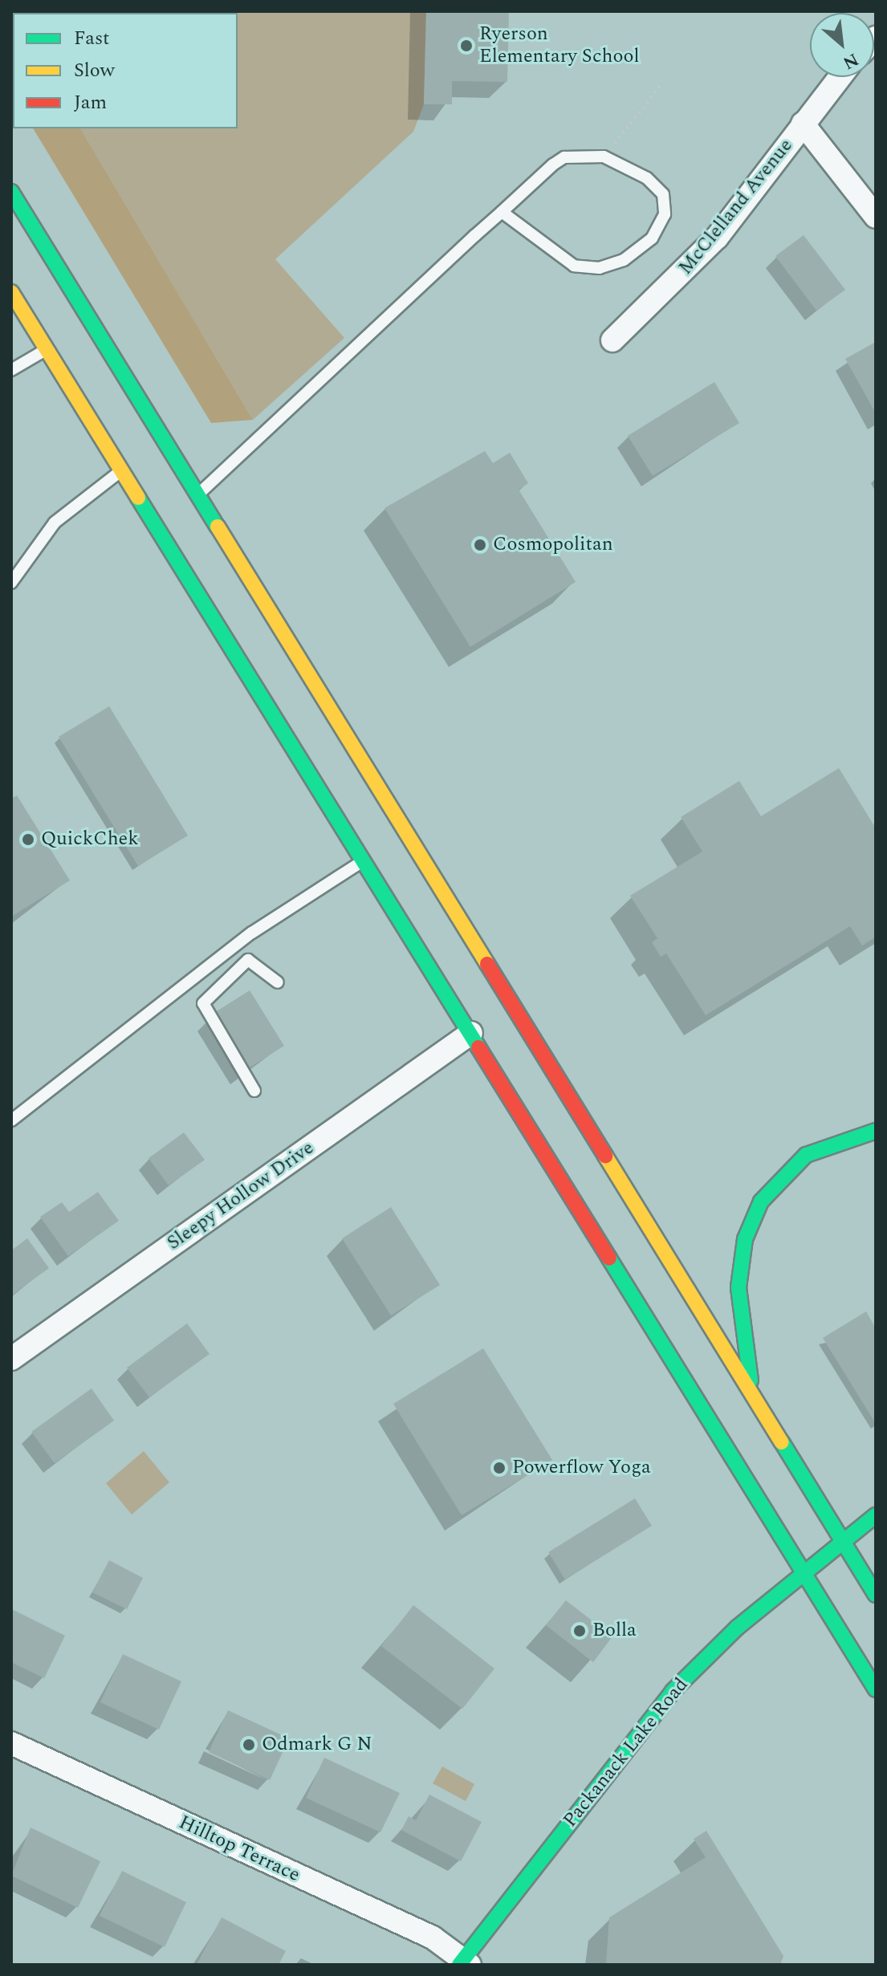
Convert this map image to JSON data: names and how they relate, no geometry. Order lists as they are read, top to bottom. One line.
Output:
{"streets":{"main road":["Packanack Lake Road"],"street":["McClelland Avenue","Sleepy Hollow Drive","Hilltop Terrace"]},"crossings":[["Packanack Lake Road","Hilltop Terrace"]],"places":["Ryerson Elementary School","Cosmopolitan","QuickChek","Powerflow Yoga","Bolla","Odmark G N"],"legend":["Fast","Slow","Jam"],"north":"bottom right"}
